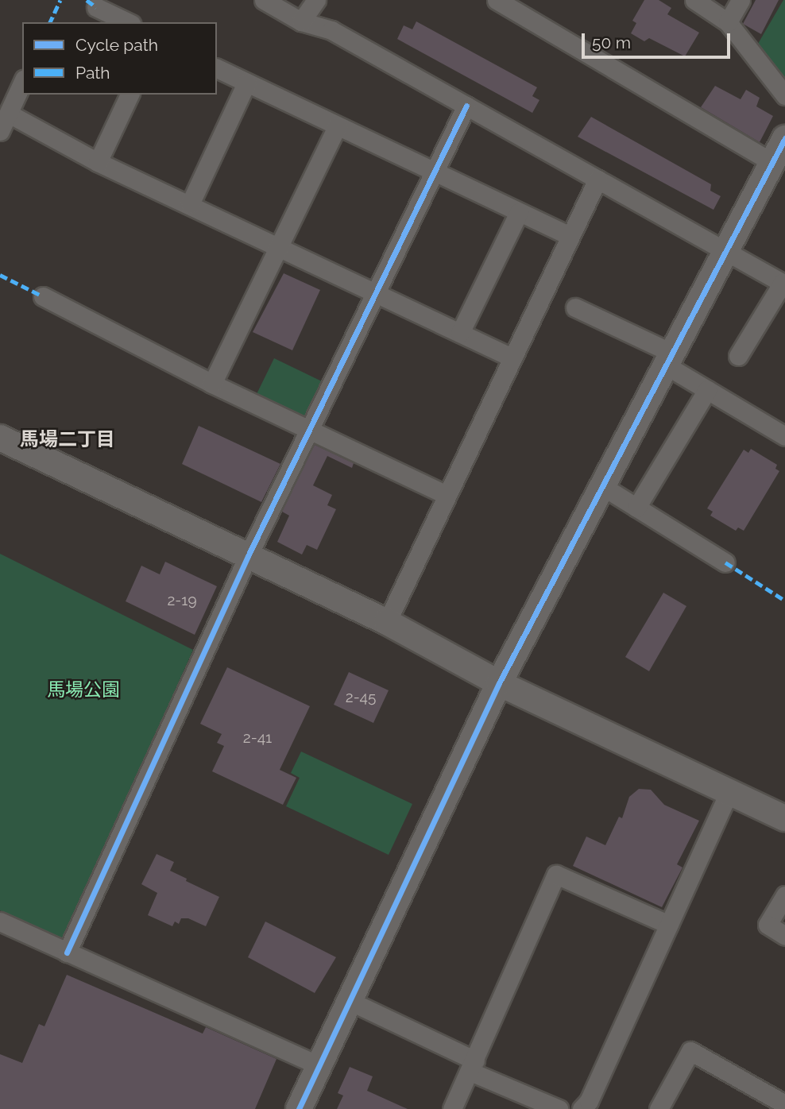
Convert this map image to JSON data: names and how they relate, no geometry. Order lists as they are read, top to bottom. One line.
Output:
{"districts":["馬場二丁目"],"parks":["馬場公園"],"house_numbers":["2-19","2-45","2-41"],"legend":["Cycle path","Path"],"scale_bar":"50 m"}
